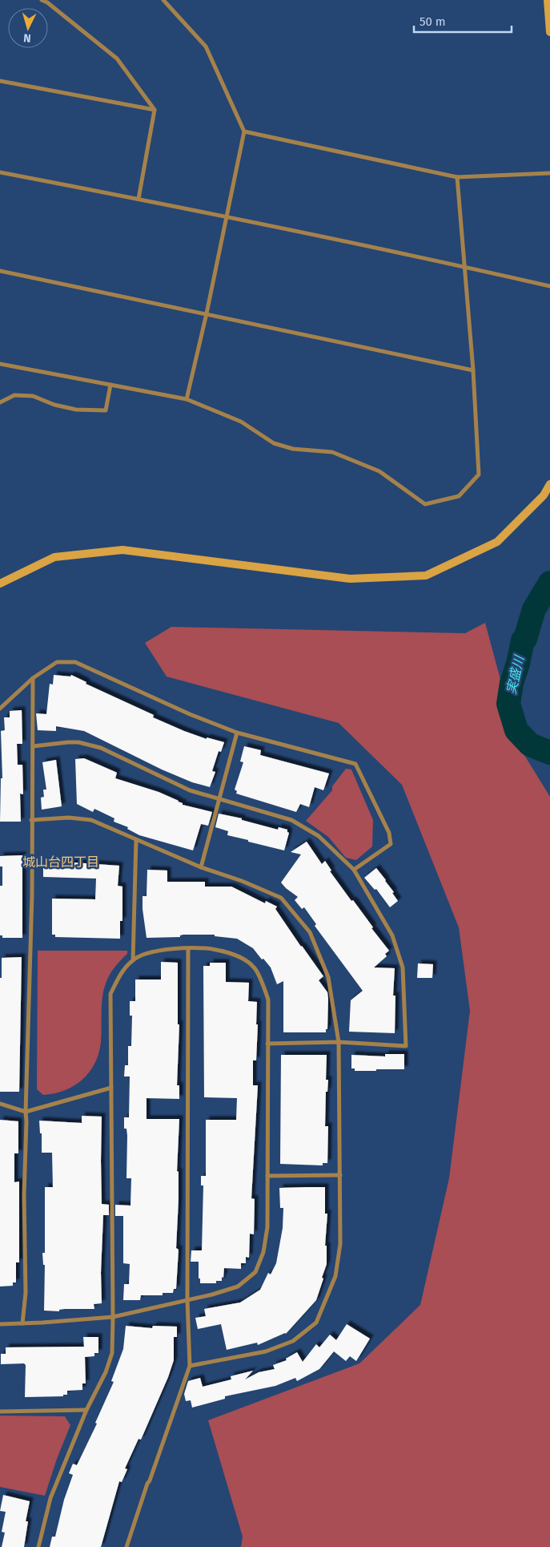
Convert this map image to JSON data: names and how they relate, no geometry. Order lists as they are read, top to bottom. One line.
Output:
{"districts":["城山台四丁目"],"water":["実盛川"],"scale_bar":"50 m","north":"bottom"}
